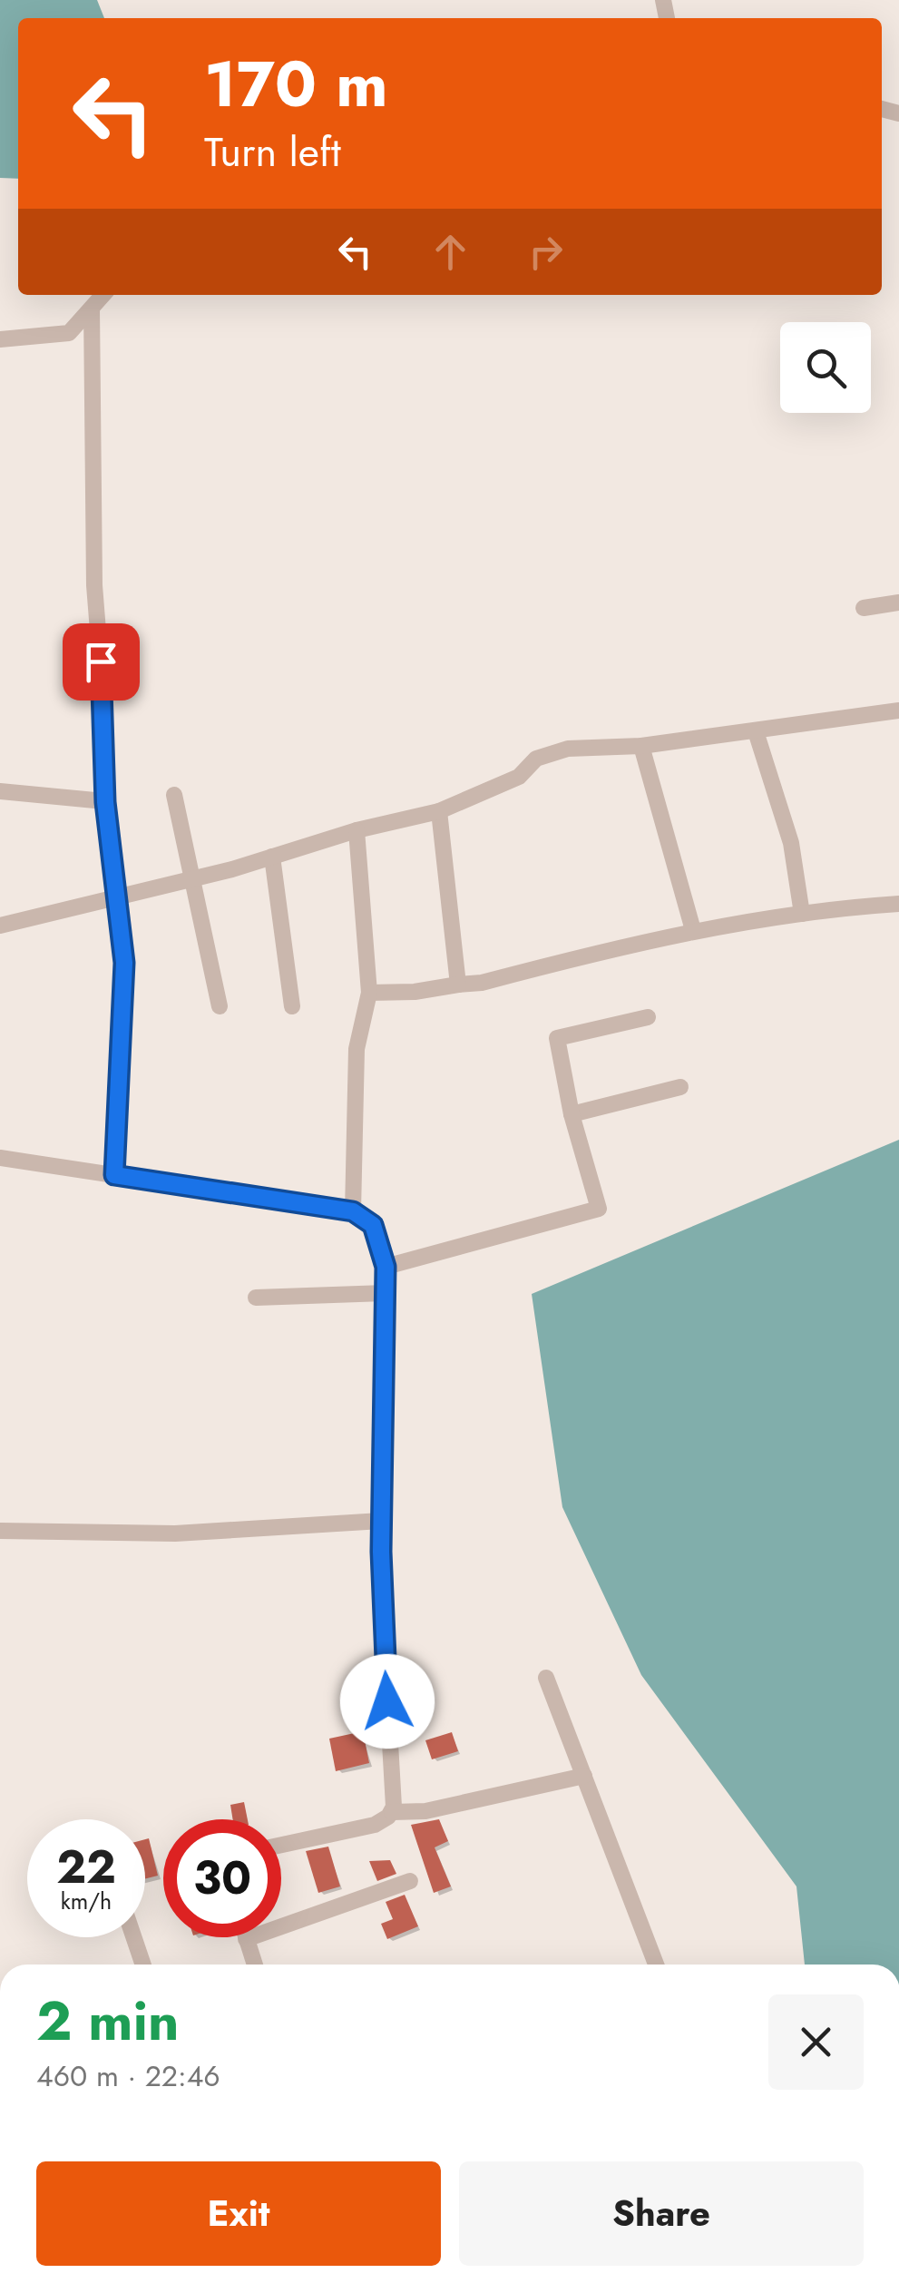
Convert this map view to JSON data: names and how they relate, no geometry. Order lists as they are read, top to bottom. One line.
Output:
{"page":{"turn":["170 m","Turn left"],"speed":"22 km/h","limit":"30","heading":["2 min","460 m · 22:46"],"buttons":["Exit","Share"]}}
